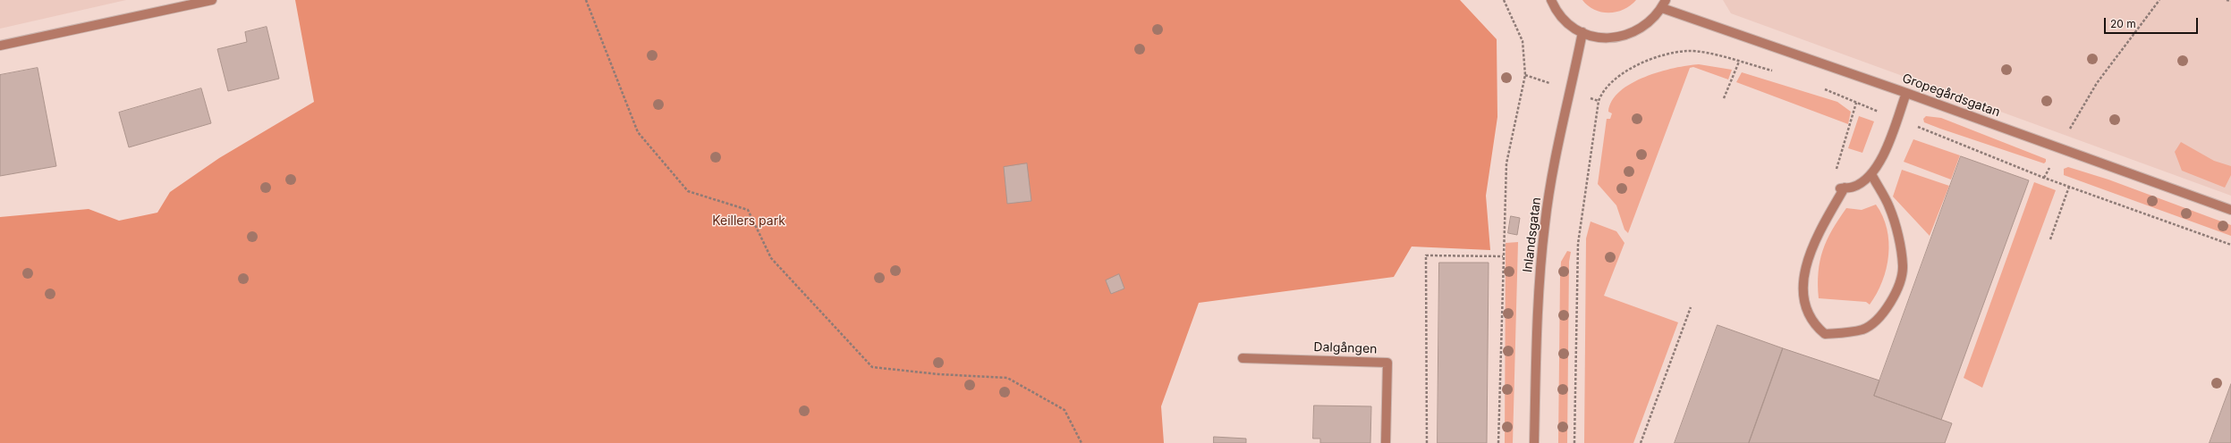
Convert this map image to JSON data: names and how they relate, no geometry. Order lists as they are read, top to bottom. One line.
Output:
{"streets":{"street":["Gropegårdsgatan","Inlandsgatan","Dalgången"]},"parks":["Keillers park"],"scale_bar":"20 m"}
